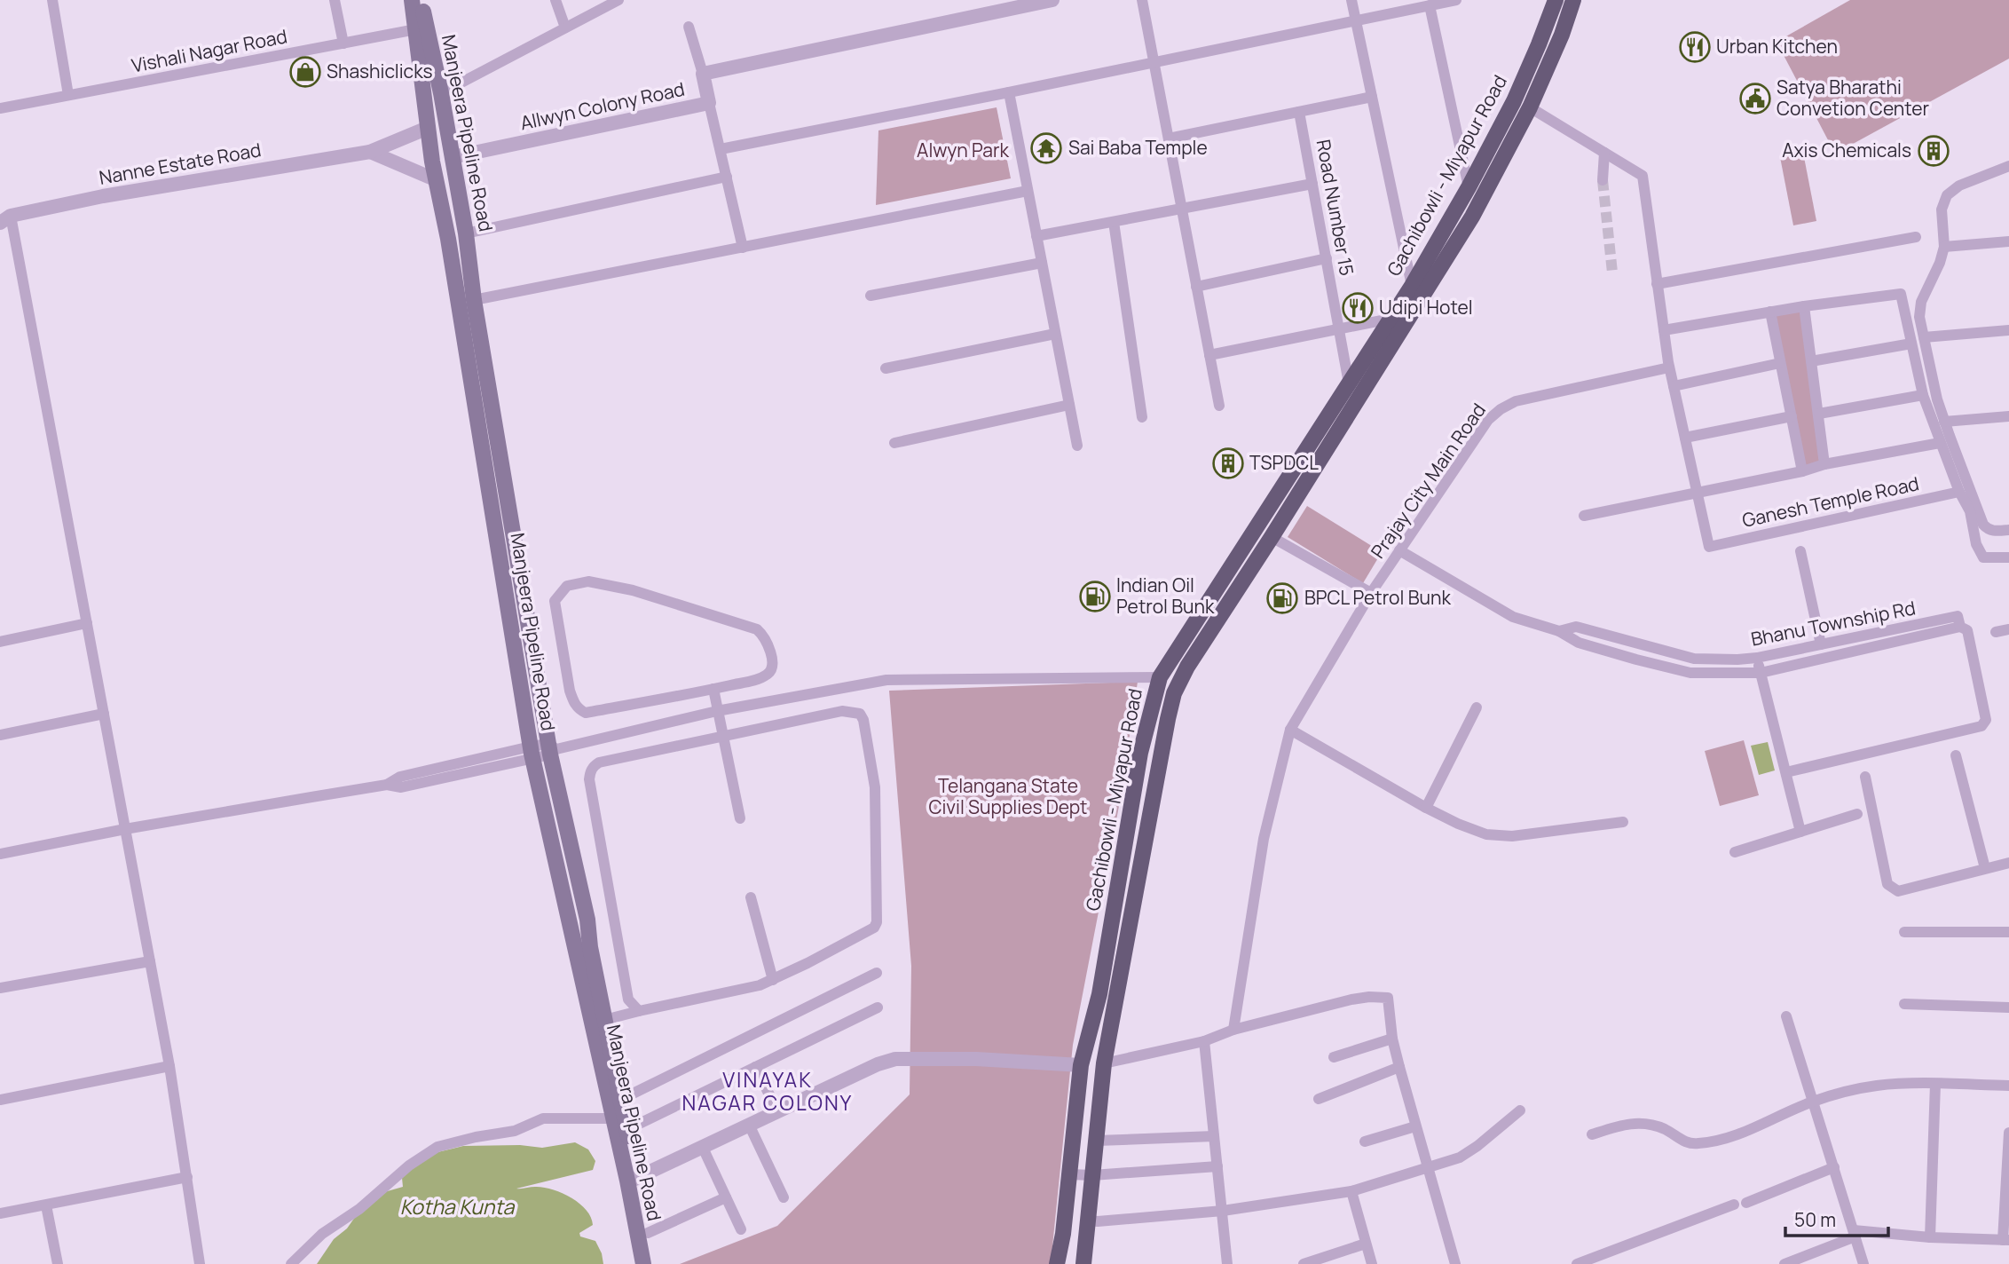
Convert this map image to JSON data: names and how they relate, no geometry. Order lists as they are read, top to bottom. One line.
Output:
{"streets":{"main road":["Manjeera Pipeline Road","Gachibowli - Miyapur Road"],"street":["Vishali Nagar Road","Allwyn Colony Road","Nanne Estate Road","Road Number 15","Prajay City Main Road","Ganesh Temple Road","Bhanu Township Rd"]},"crossings":[["Vishali Nagar Road","Manjeera Pipeline Road"],["Allwyn Colony Road","Manjeera Pipeline Road"],["Manjeera Pipeline Road","Nanne Estate Road"],["Gachibowli - Miyapur Road","Road Number 15"],["Prajay City Main Road","Bhanu Township Rd"]],"districts":["VINAYAK NAGAR COLONY"],"water":["Kotha Kunta"],"parks":["Alwyn Park","Telangana State Civil Supplies Dept"],"places":{"restaurant":["Urban Kitchen","Udipi Hotel"],"shop":["Shashiclicks"],"public building":["Satya Bharathi Convetion Center"],"temple":["Sai Baba Temple"],"building":["Axis Chemicals","TSPDCL"],"fuel station":["Indian Oil Petrol Bunk","BPCL Petrol Bunk"]},"scale_bar":"50 m"}
